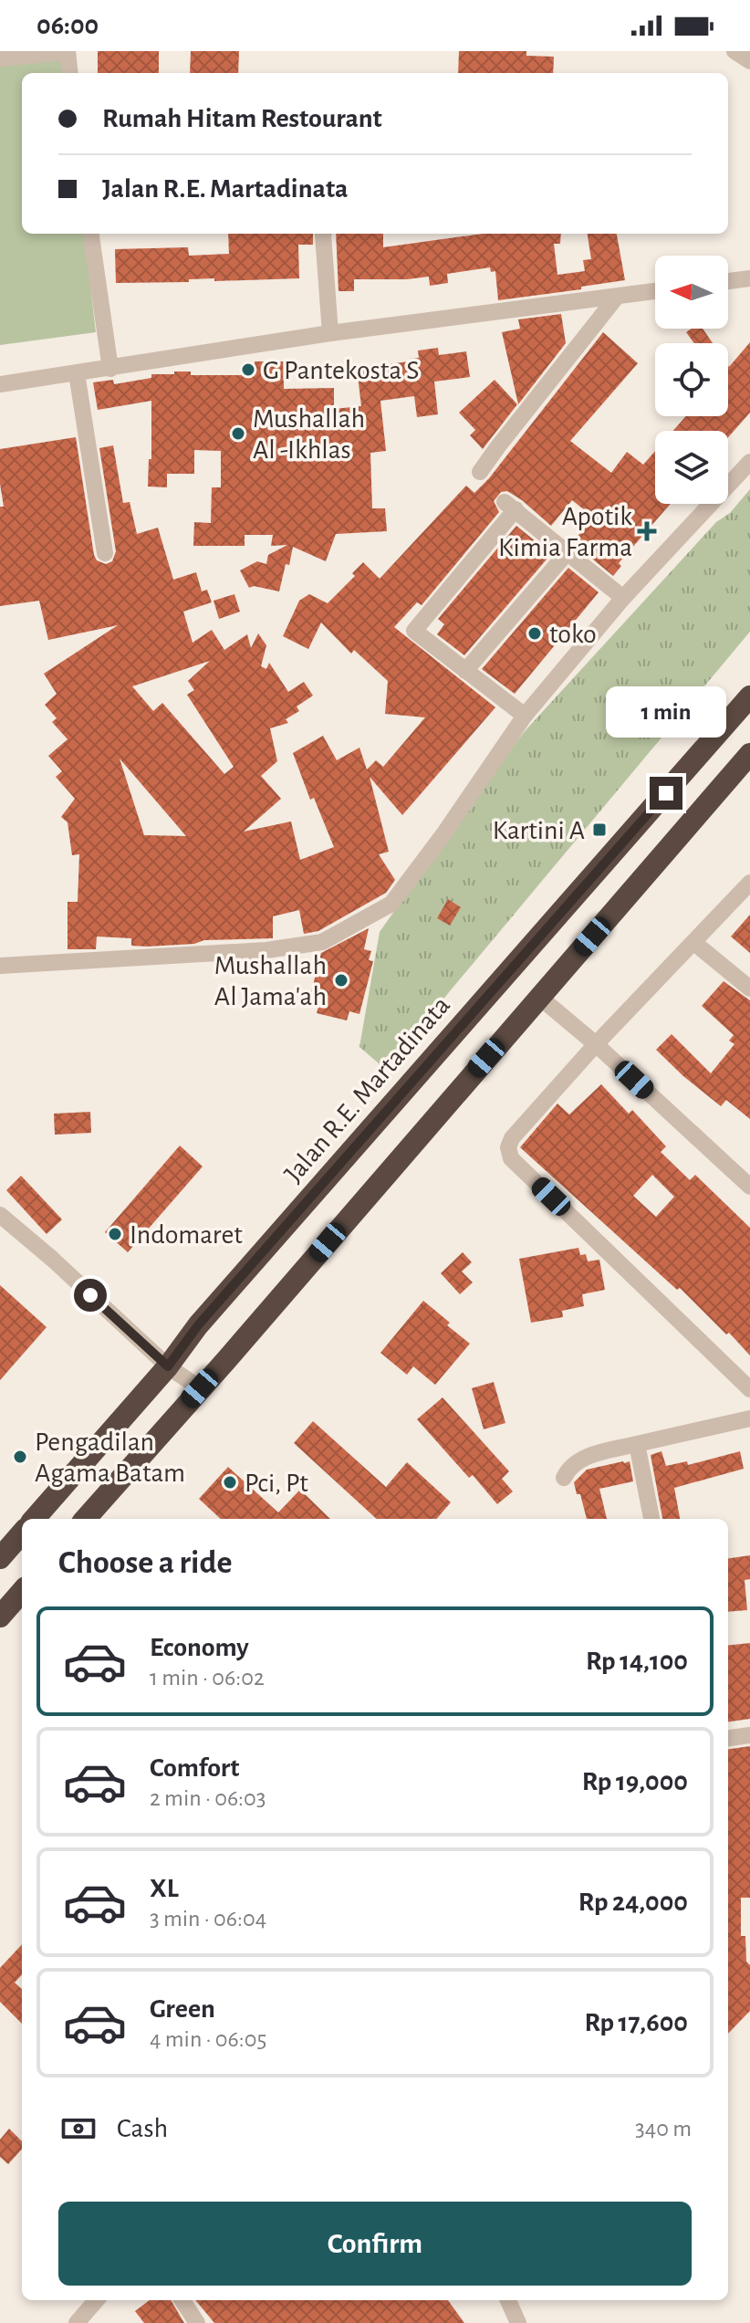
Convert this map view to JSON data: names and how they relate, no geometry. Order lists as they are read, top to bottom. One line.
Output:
{"streets":{"highway":["Jalan R.E. Martadinata"]},"places":{"other":["G Pantekosta S","Mushallah Al -Ikhlas","toko","Mushallah Al Jama'ah","Indomaret","Pengadilan Agama Batam","Pci, Pt"],"health":["Apotik Kimia Farma"],"transit":["Kartini A"]},"north":"left","page":{"status":"06:00","banner":["Rumah Hitam Restourant","Jalan R.E. Martadinata"],"bubble":"1 min","heading":"Choose a ride","list":[{"name":"Economy","note":"1 min · 06:02","value":"Rp 14,100"},{"name":"Comfort","note":"2 min · 06:03","value":"Rp 19,000"},{"name":"XL","note":"3 min · 06:04","value":"Rp 24,000"},{"name":"Green","note":"4 min · 06:05","value":"Rp 17,600"}],"pay":["Cash","340 m"],"buttons":"Confirm"}}
